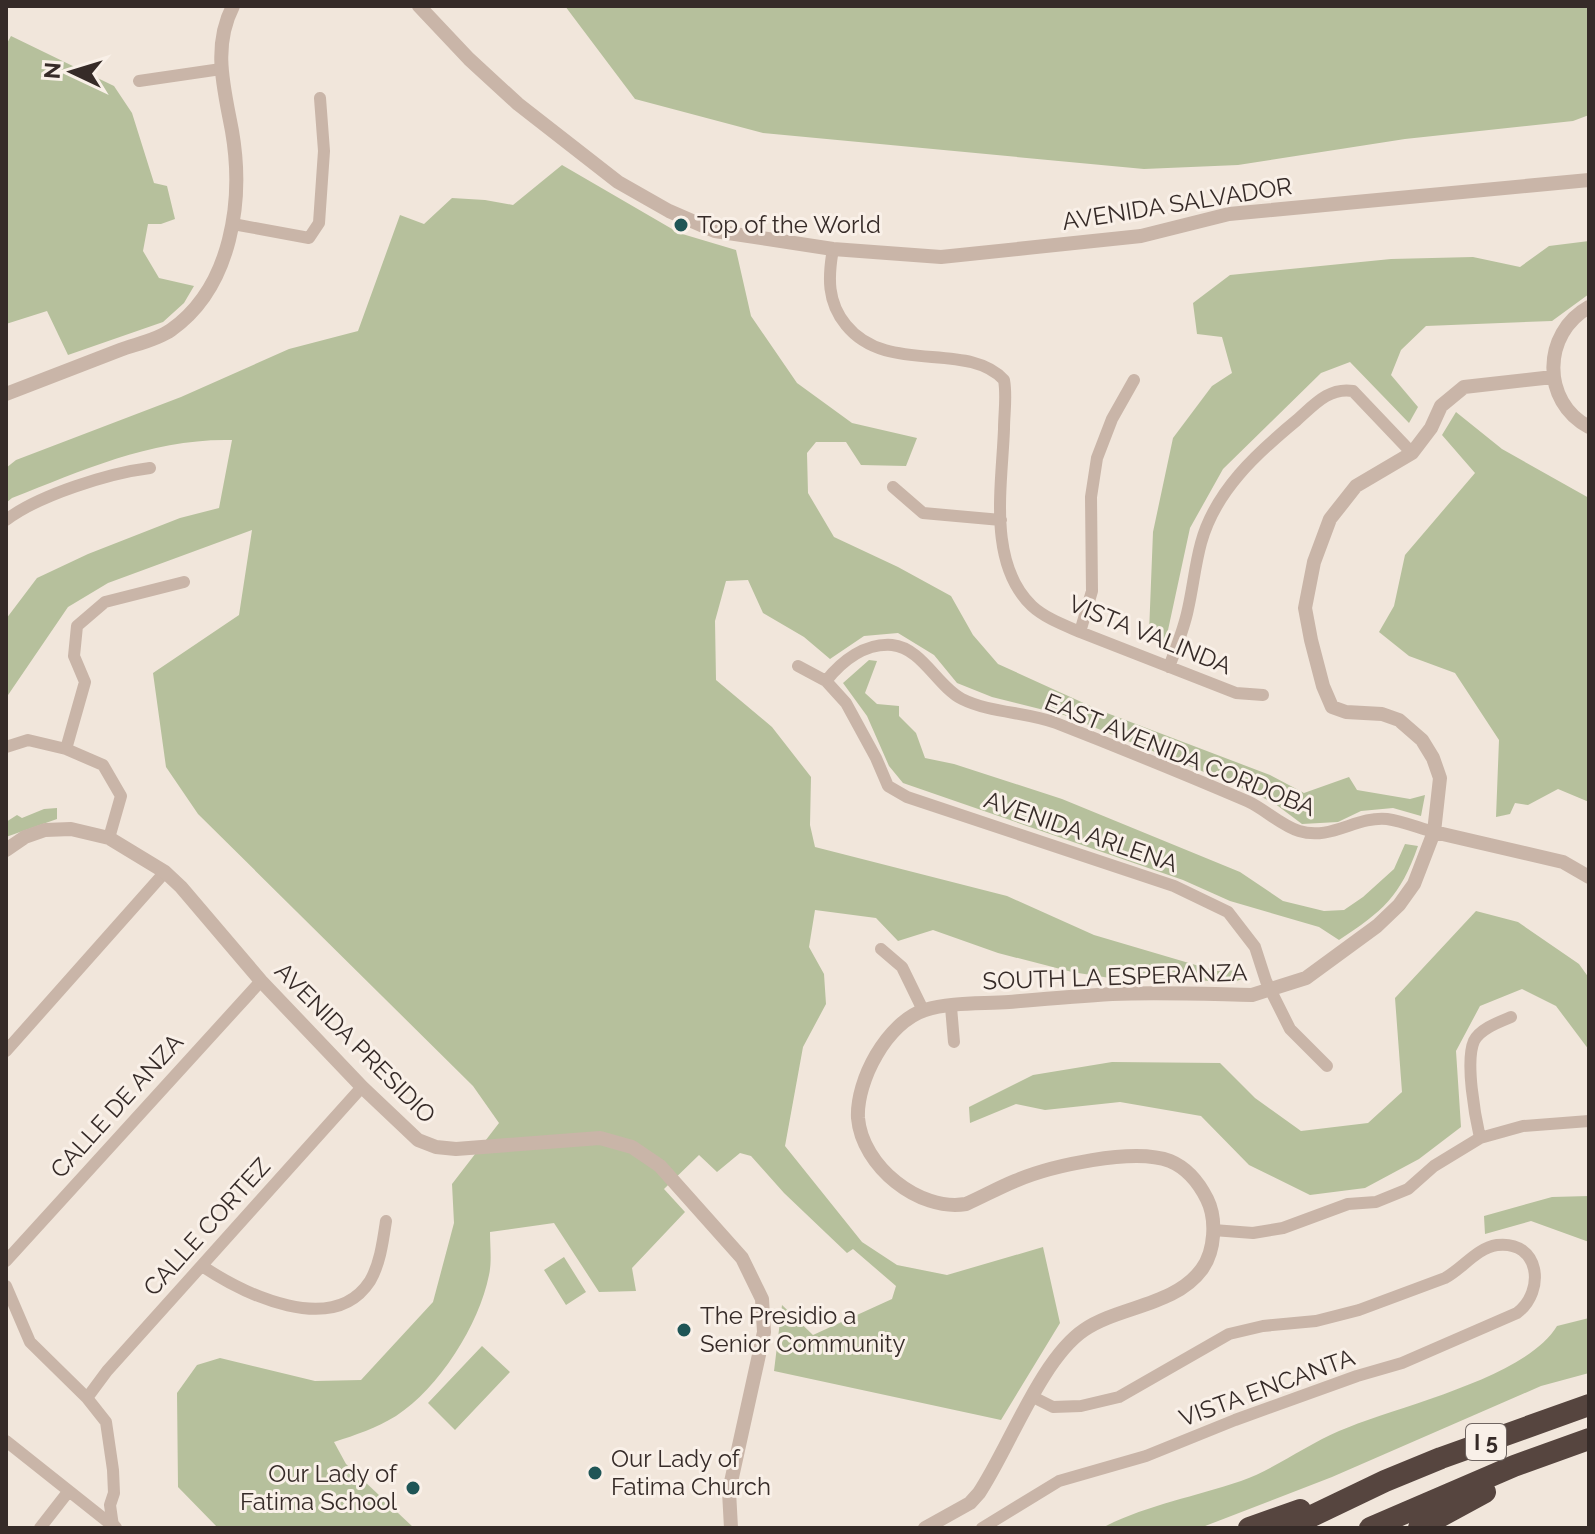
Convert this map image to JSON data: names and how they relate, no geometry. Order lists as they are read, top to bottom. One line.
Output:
{"streets":{"highway":["I 5"],"street":["AVENIDA SALVADOR","VISTA VALINDA","EAST AVENIDA CORDOBA","AVENIDA ARLENA","SOUTH LA ESPERANZA","AVENIDA PRESIDIO","CALLE DE ANZA","CALLE CORTEZ","VISTA ENCANTA"]},"crossings":[["AVENIDA SALVADOR","VISTA VALINDA"],["EAST AVENIDA CORDOBA","AVENIDA ARLENA"],["EAST AVENIDA CORDOBA","SOUTH LA ESPERANZA"],["AVENIDA ARLENA","SOUTH LA ESPERANZA"],["AVENIDA PRESIDIO","CALLE DE ANZA"],["AVENIDA PRESIDIO","CALLE CORTEZ"]],"places":["Top of the World","The Presidio a Senior Community","Our Lady of Fatima Church","Our Lady of Fatima School"],"north":"left"}
